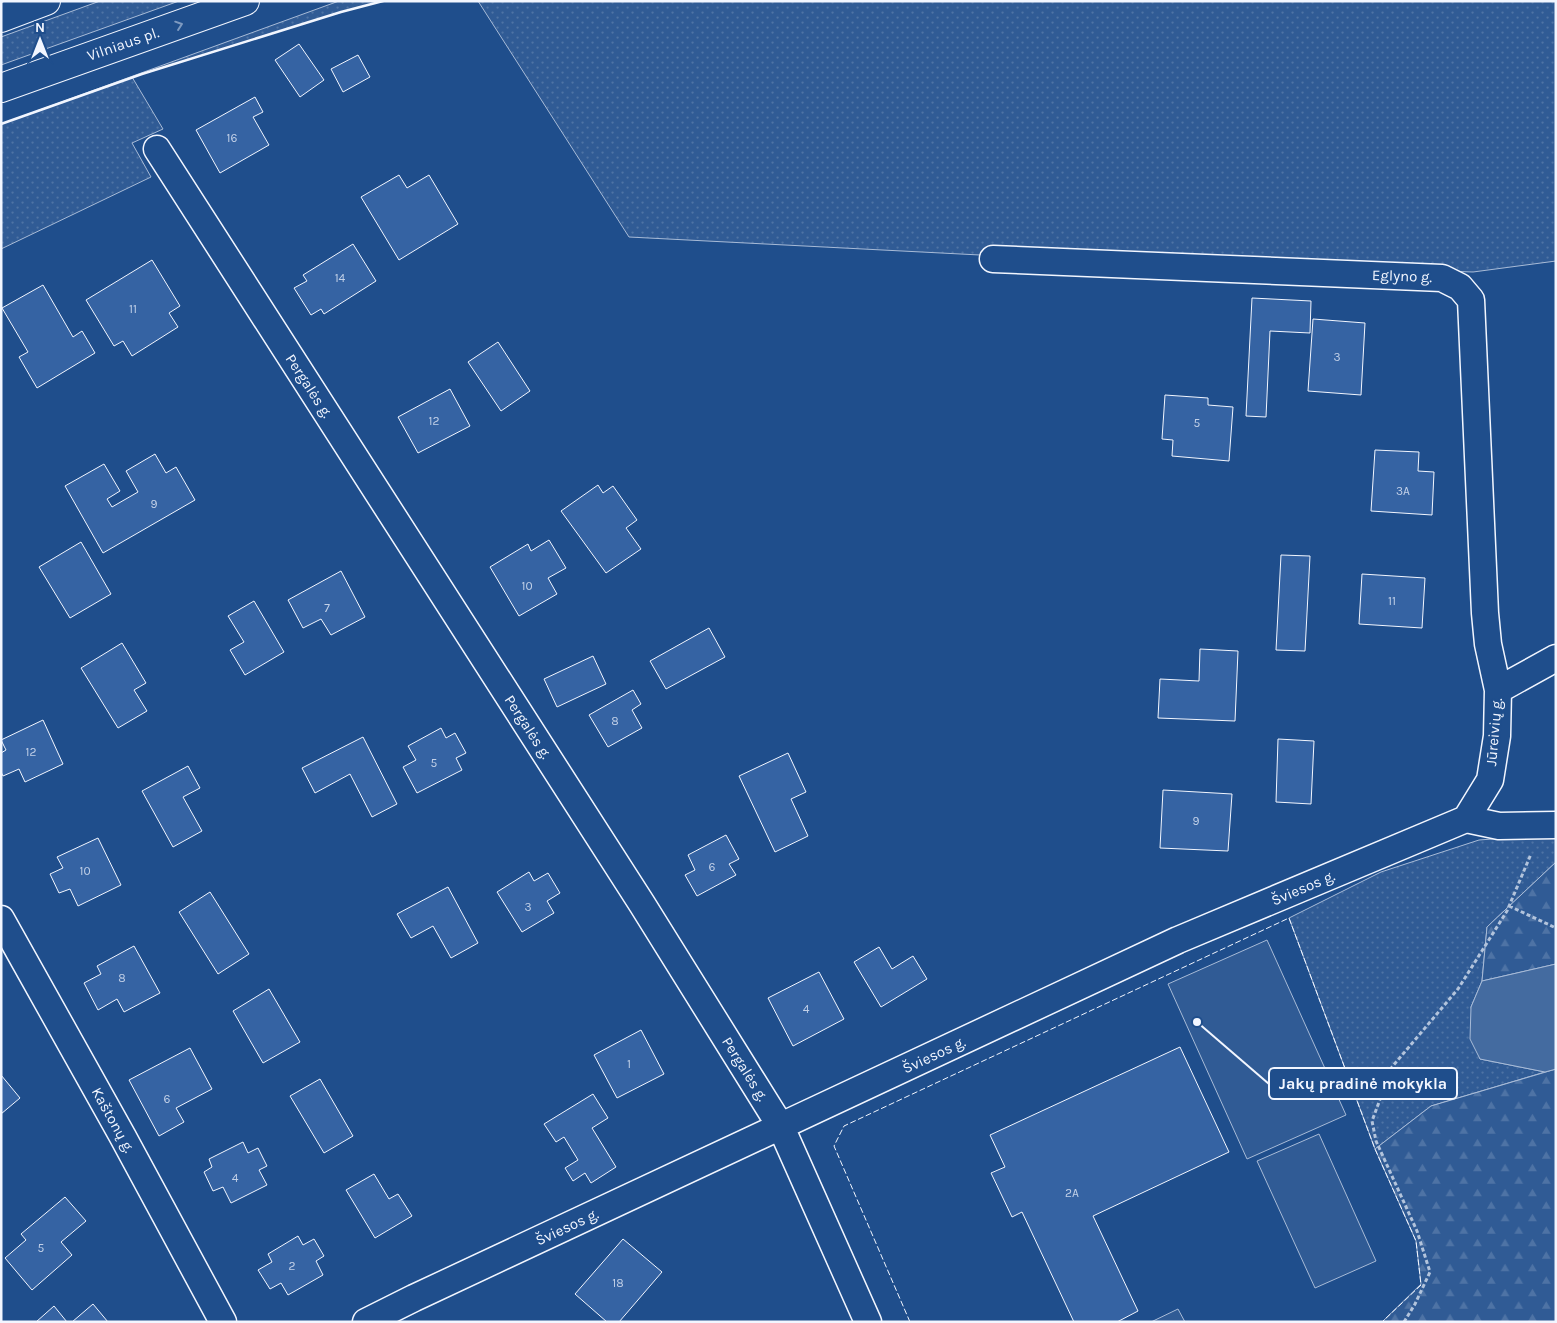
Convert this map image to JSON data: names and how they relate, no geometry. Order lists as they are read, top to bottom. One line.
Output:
{"streets":{"highway":["Vilniaus pl."],"street":["Eglyno g.","Pergalės g.","Jūreivių g.","Šviesos g.","Kaštonų g."]},"crossings":[["Eglyno g.","Jūreivių g."],["Pergalės g.","Šviesos g."],["Jūreivių g.","Šviesos g."]],"one_way":["Vilniaus pl."],"places":["Jakų pradinė mokykla"],"house_numbers":["16","14","11","3","12","5","3A","9","10","11","7","8","12","5","9","6","10","3","8","4","1","6","4","2A","5","2","18"],"north":"top"}
